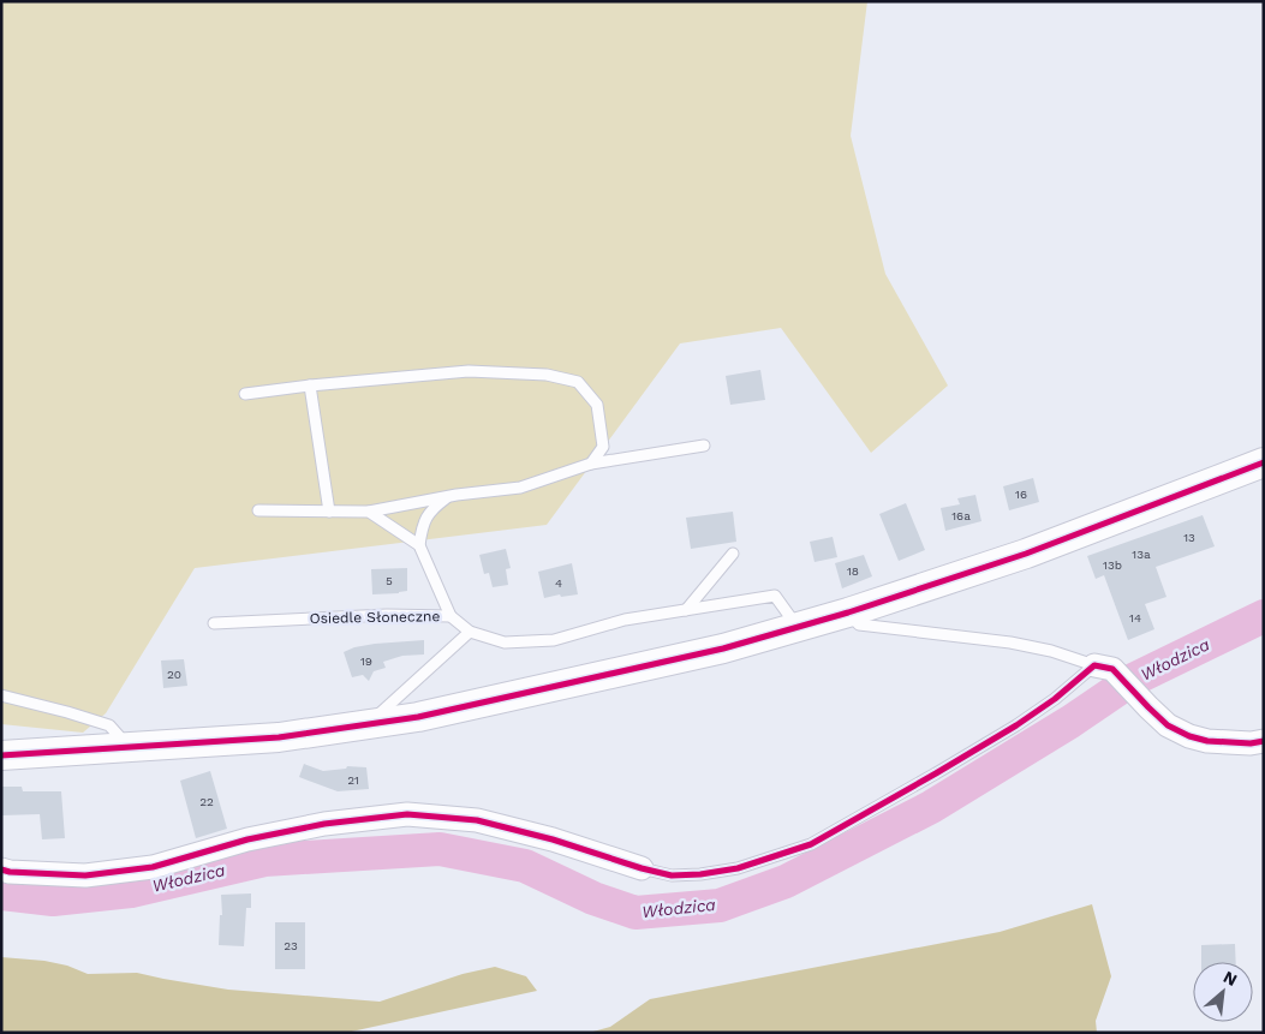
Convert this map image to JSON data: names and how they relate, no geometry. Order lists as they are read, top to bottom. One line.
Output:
{"streets":{"lane":["Osiedle Słoneczne"]},"water":["Włodzica"],"house_numbers":["16","16a","13","13a","13b","18","5","4","14","19","20","21","22","23"],"north":"top right"}
